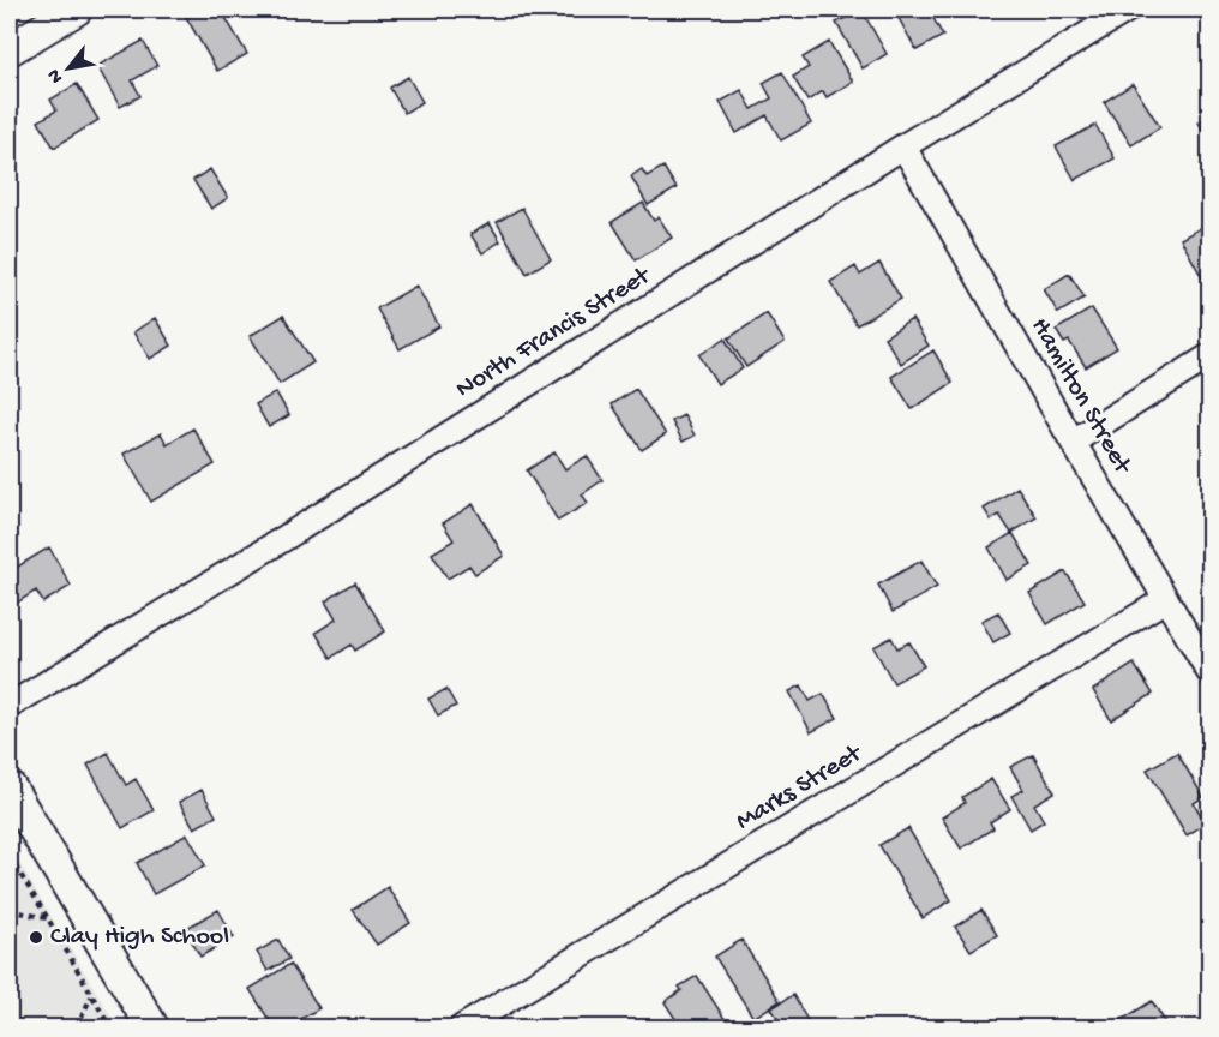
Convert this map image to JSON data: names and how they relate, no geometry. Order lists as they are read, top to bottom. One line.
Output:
{"streets":{"street":["North Francis Street","Hamilton Street","Marks Street"]},"crossings":[["North Francis Street","Hamilton Street"],["Hamilton Street","Marks Street"]],"places":["Clay High School"],"north":"bottom left"}
